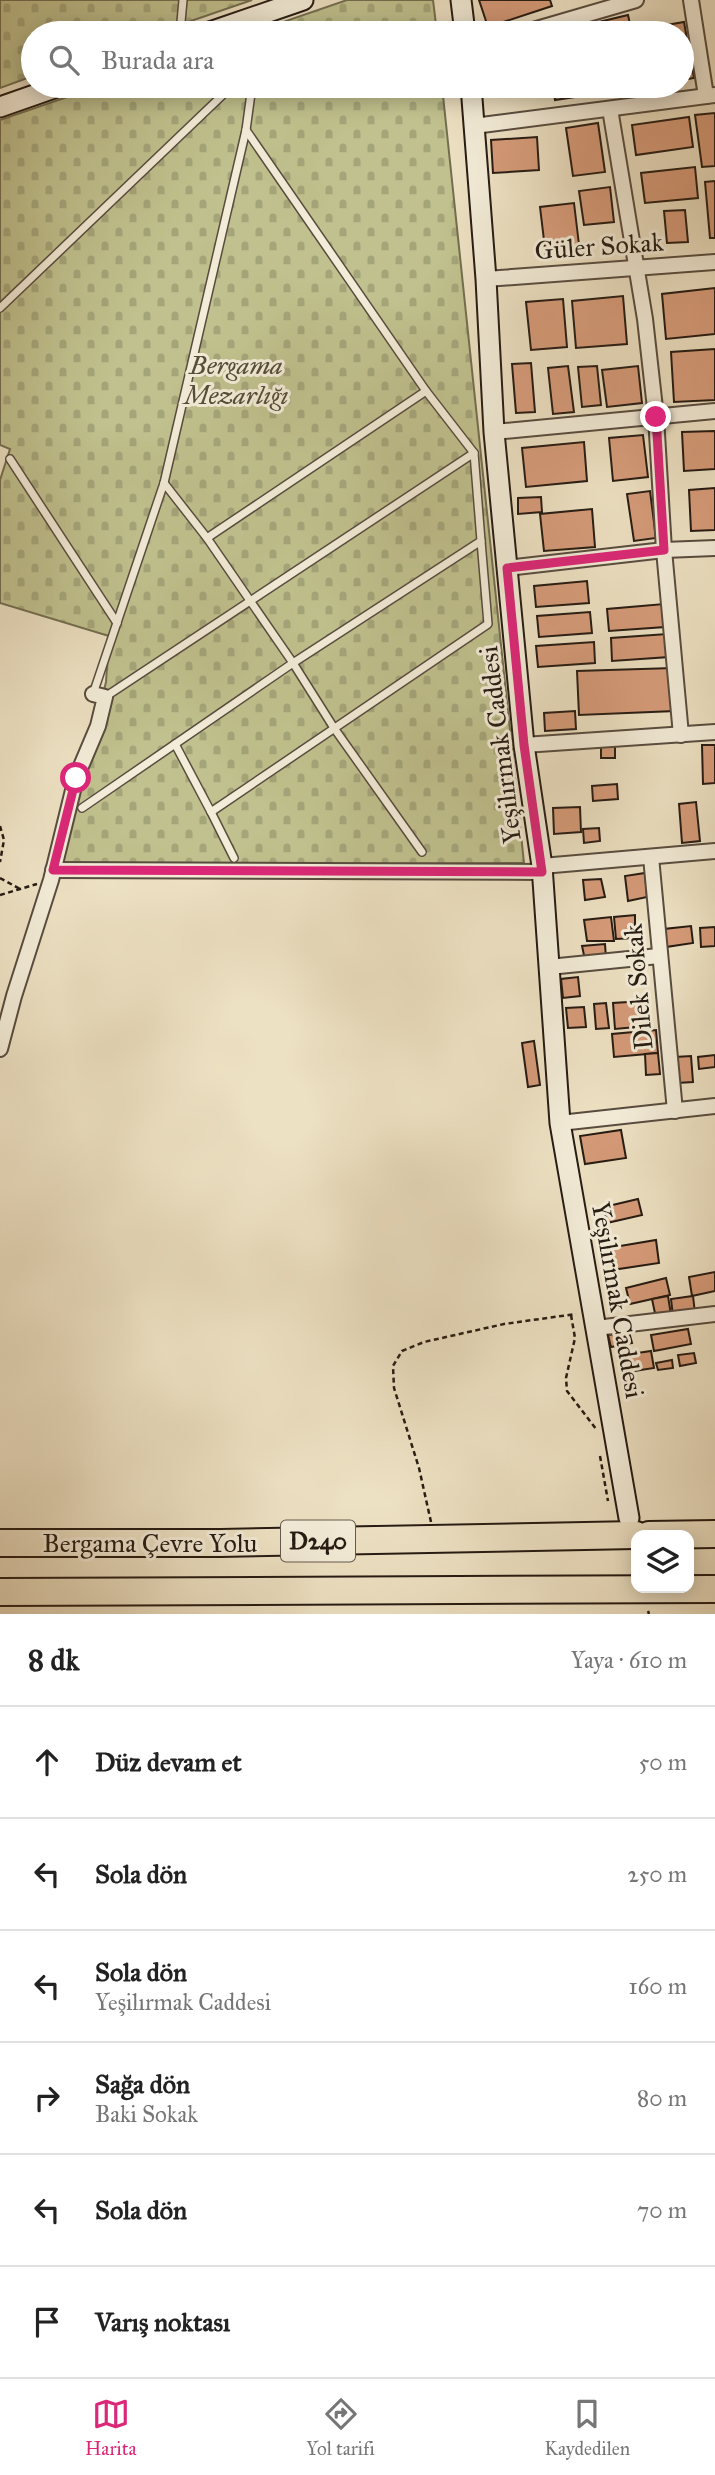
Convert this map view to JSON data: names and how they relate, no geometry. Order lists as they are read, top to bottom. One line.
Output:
{"streets":{"highway":["D240","Bergama Çevre Yolu"],"street":["Güler Sokak","Yeşilırmak Caddesi","Dilek Sokak"]},"crossings":[["Güler Sokak","Yeşilırmak Caddesi"],["Yeşilırmak Caddesi","Bergama Çevre Yolu"]],"parks":["Bergama Mezarlığı"],"page":{"search":"Burada ara","heading":["8 dk","Yaya · 610 m"],"list":[["Düz devam et","50 m"],["Sola dön","250 m"],["Sola dön","Yeşilırmak Caddesi","160 m"],["Sağa dön","Baki Sokak","80 m"],["Sola dön","70 m"],"Varış noktası"],"nav":["Harita","Yol tarifi","Kaydedilen"]}}
